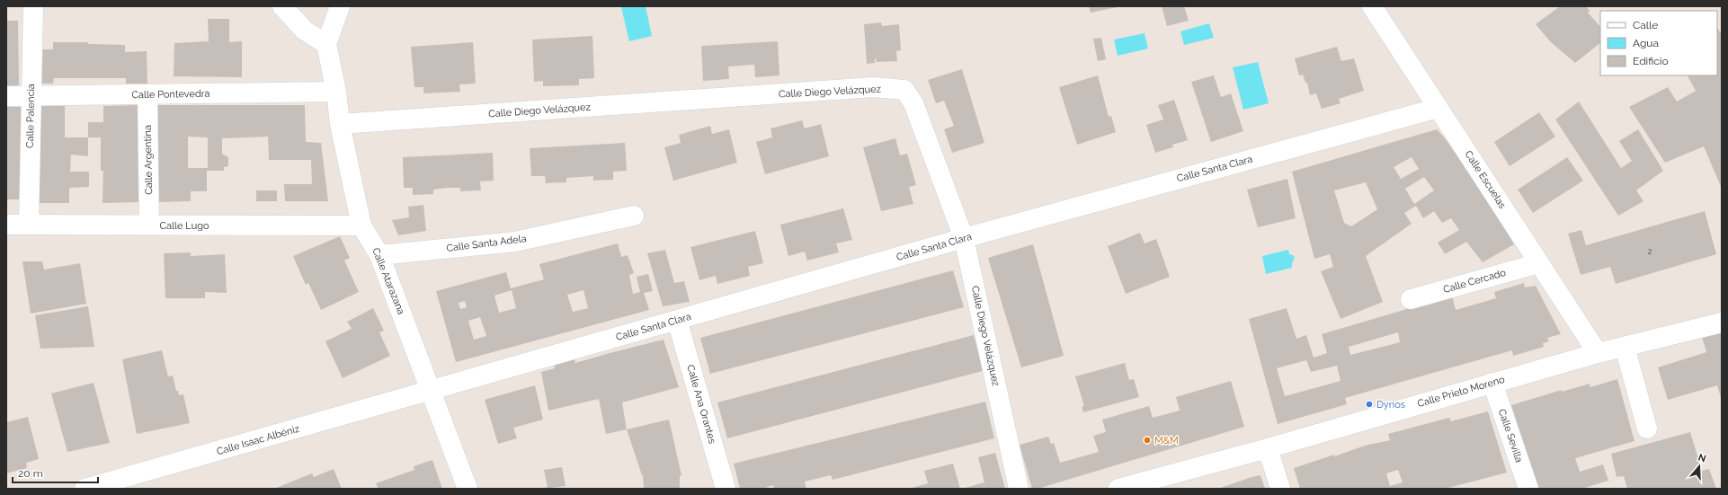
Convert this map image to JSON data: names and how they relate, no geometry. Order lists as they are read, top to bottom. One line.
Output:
{"streets":{"street":["Calle Diego Velázquez","Calle Pontevedra","Calle Palencia","Calle Argentina","Calle Santa Clara","Calle Escuelas","Calle Lugo","Calle Santa Adela","Calle Atarazana","Calle Cercado","Calle Prieto Moreno","Calle Ana Orantes","Calle Sevilla","Calle Isaac Albéniz"]},"crossings":[["Calle Diego Velázquez","Calle Santa Clara"],["Calle Diego Velázquez","Calle Atarazana"],["Calle Pontevedra","Calle Palencia"],["Calle Pontevedra","Calle Argentina"],["Calle Pontevedra","Calle Atarazana"],["Calle Palencia","Calle Lugo"],["Calle Argentina","Calle Lugo"],["Calle Santa Clara","Calle Escuelas"],["Calle Santa Clara","Calle Atarazana"],["Calle Santa Clara","Calle Ana Orantes"],["Calle Santa Clara","Calle Isaac Albéniz"],["Calle Escuelas","Calle Cercado"],["Calle Escuelas","Calle Prieto Moreno"],["Calle Lugo","Calle Atarazana"],["Calle Santa Adela","Calle Atarazana"],["Calle Atarazana","Calle Isaac Albéniz"],["Calle Prieto Moreno","Calle Sevilla"]],"places":["Dynos","M&M"],"house_numbers":["2"],"legend":["Calle","Agua","Edificio"],"scale_bar":"20 m","north":"top"}
